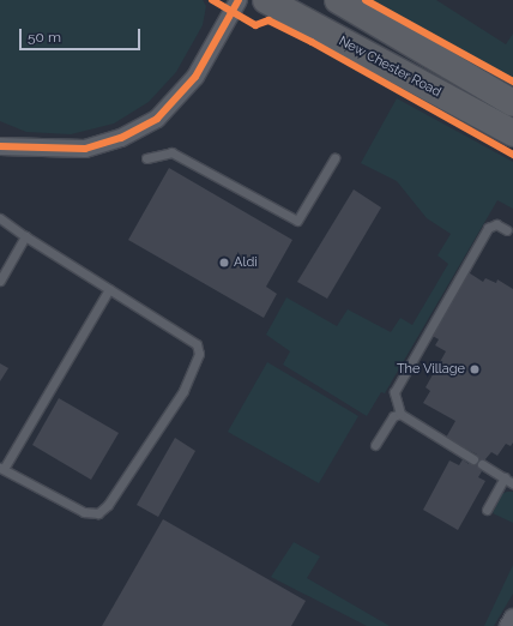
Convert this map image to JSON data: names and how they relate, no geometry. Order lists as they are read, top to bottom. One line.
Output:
{"streets":{"highway":["New Chester Road"]},"places":["Aldi","The Village"],"scale_bar":"50 m"}
